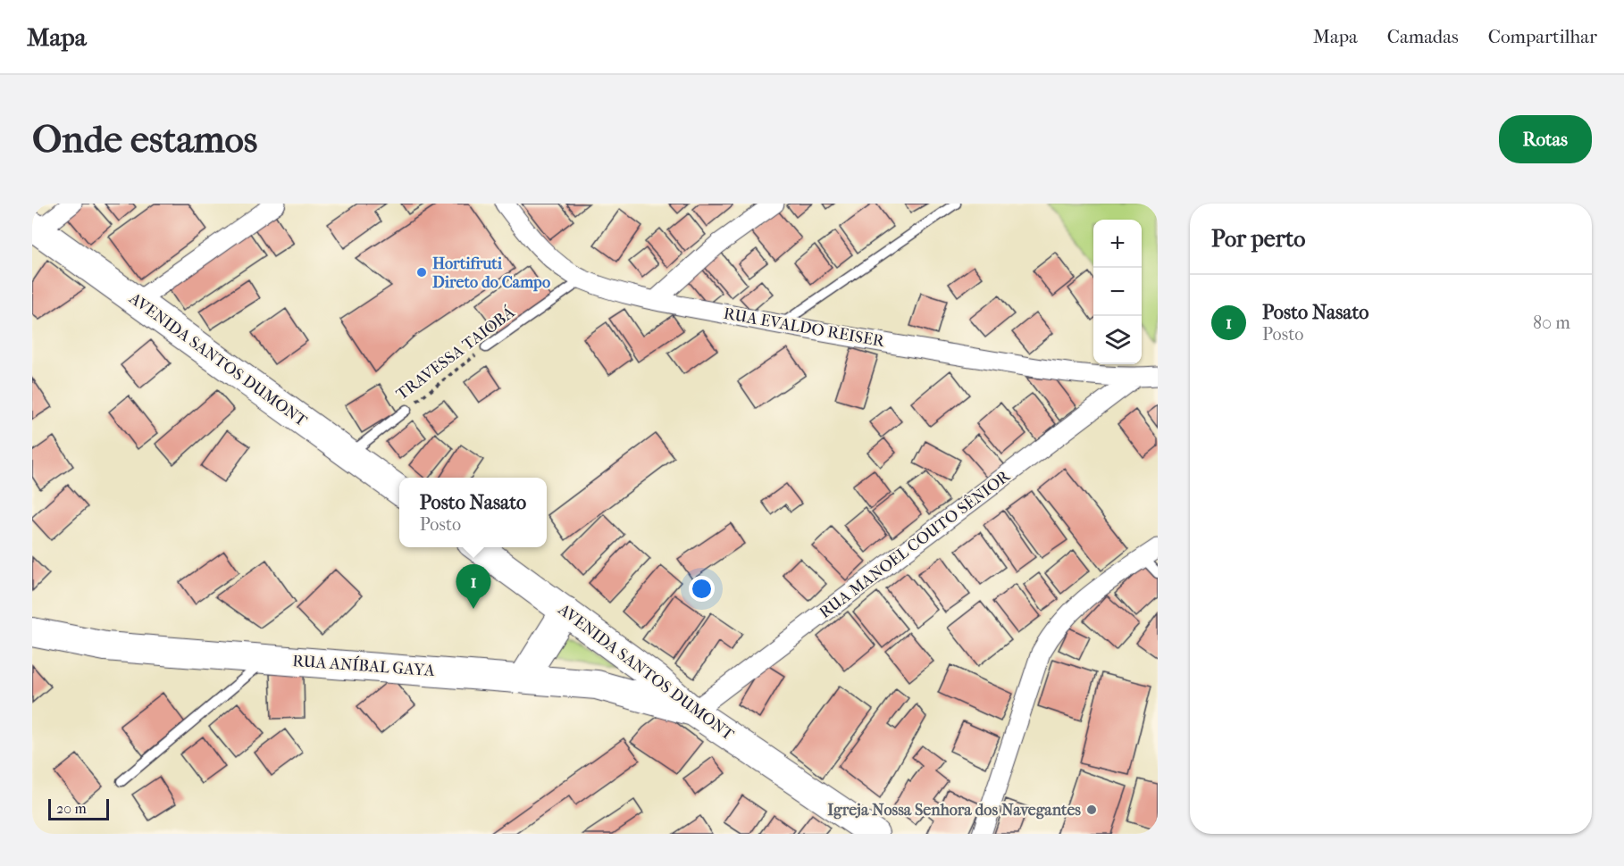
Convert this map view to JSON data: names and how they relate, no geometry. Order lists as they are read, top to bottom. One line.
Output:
{"streets":{"main road":["AVENIDA SANTOS DUMONT","RUA ANÍBAL GAYA"],"street":["RUA EVALDO REISER","RUA MANOEL COUTO SÊNIOR"],"lane":["TRAVESSA TAIOBÁ"]},"crossings":[["RUA EVALDO REISER","TRAVESSA TAIOBÁ"],["RUA EVALDO REISER","RUA MANOEL COUTO SÊNIOR"],["TRAVESSA TAIOBÁ","AVENIDA SANTOS DUMONT"],["AVENIDA SANTOS DUMONT","RUA MANOEL COUTO SÊNIOR"],["AVENIDA SANTOS DUMONT","RUA ANÍBAL GAYA"],["RUA MANOEL COUTO SÊNIOR","RUA ANÍBAL GAYA"]],"places":["Hortifruti Direto do Campo","Igreja Nossa Senhora dos Navegantes"],"scale_bar":"20 m","page":{"header":"Mapa","nav":["Mapa","Camadas","Compartilhar"],"buttons":"Rotas","title":"Onde estamos","heading":"Por perto","map_buttons":["+","−"],"list":[{"mark":"1","name":"Posto Nasato","note":"Posto","value":"80 m"}],"popup":["Posto Nasato","Posto"],"pins":"1","scale":"20 m"}}
